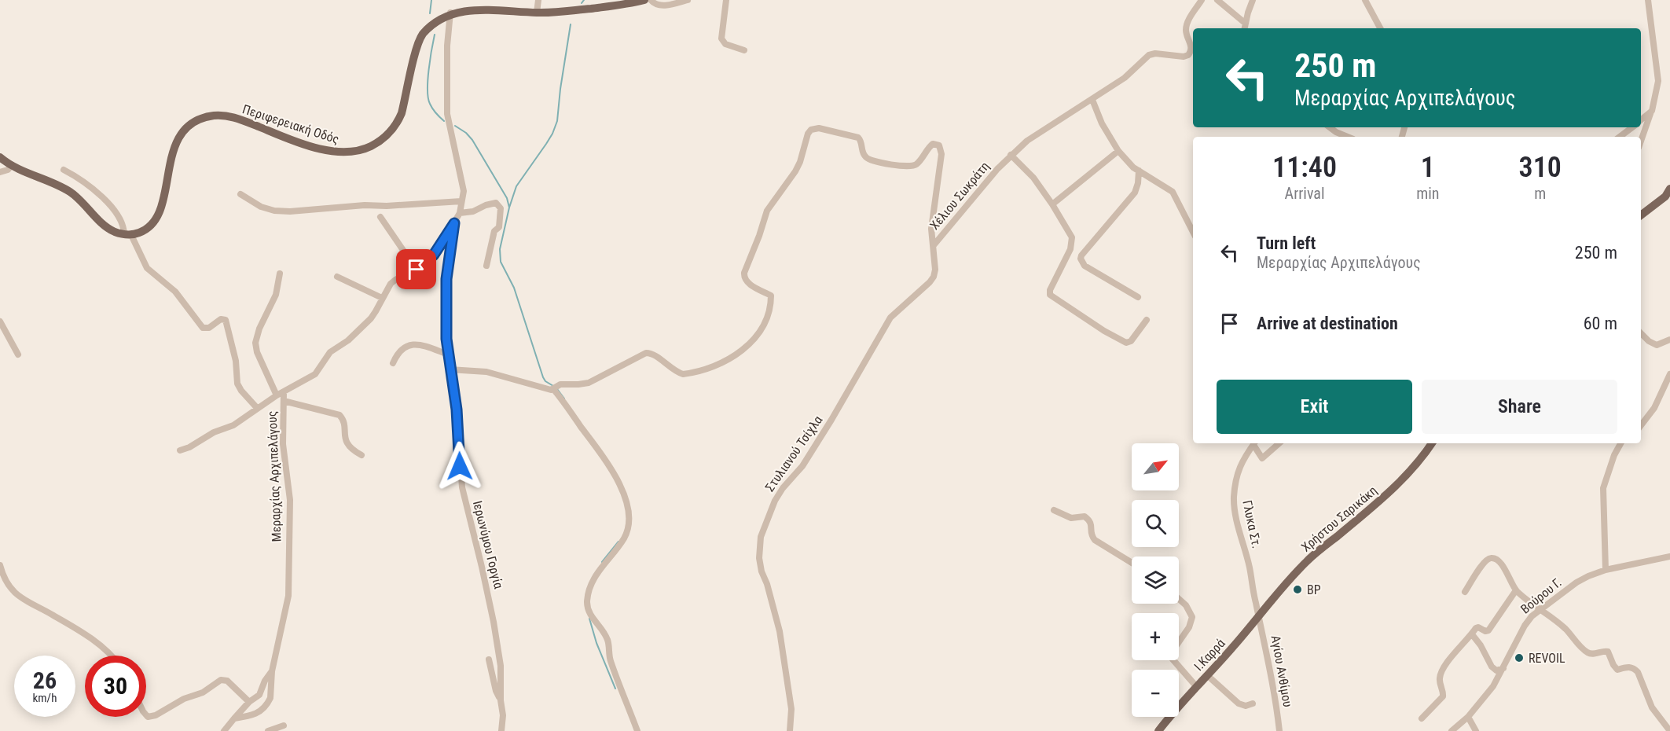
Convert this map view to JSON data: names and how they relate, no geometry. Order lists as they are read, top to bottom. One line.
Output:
{"streets":{"main road":["Περιφερειακή Οδός","Χρήστου Σαρικάκη","Ι.Καρρά"],"street":["Χέλιου Σωκράτη","Στυλιανού Τσίχλα","Μεραρχίας Αρχιπελάγους","Γλυκα Στ.","Ιερωνύμου Γοργία","Βούρου Γ.","Αγίου Ανθίμου"]},"crossings":[["Χέλιου Σωκράτη","Στυλιανού Τσίχλα"],["Μεραρχίας Αρχιπελάγους","Ιερωνύμου Γοργία"],["Χρήστου Σαρικάκη","Γλυκα Στ."],["Χρήστου Σαρικάκη","Ι.Καρρά"],["Χρήστου Σαρικάκη","Αγίου Ανθίμου"],["Γλυκα Στ.","Ι.Καρρά"],["Γλυκα Στ.","Αγίου Ανθίμου"],["Ι.Καρρά","Αγίου Ανθίμου"]],"places":["BP","REVOIL"],"north":"top right","page":{"turn":["250 m","Μεραρχίας Αρχιπελάγους"],"eta":["11:40","Arrival","1","min","310","m"],"list":[{"name":"Turn left","note":"Μεραρχίας Αρχιπελάγους","value":"250 m"},{"name":"Arrive at destination","value":"60 m"}],"buttons":["Exit","Share"],"map_buttons":["+","−"],"speed":"26 km/h","limit":"30"}}
